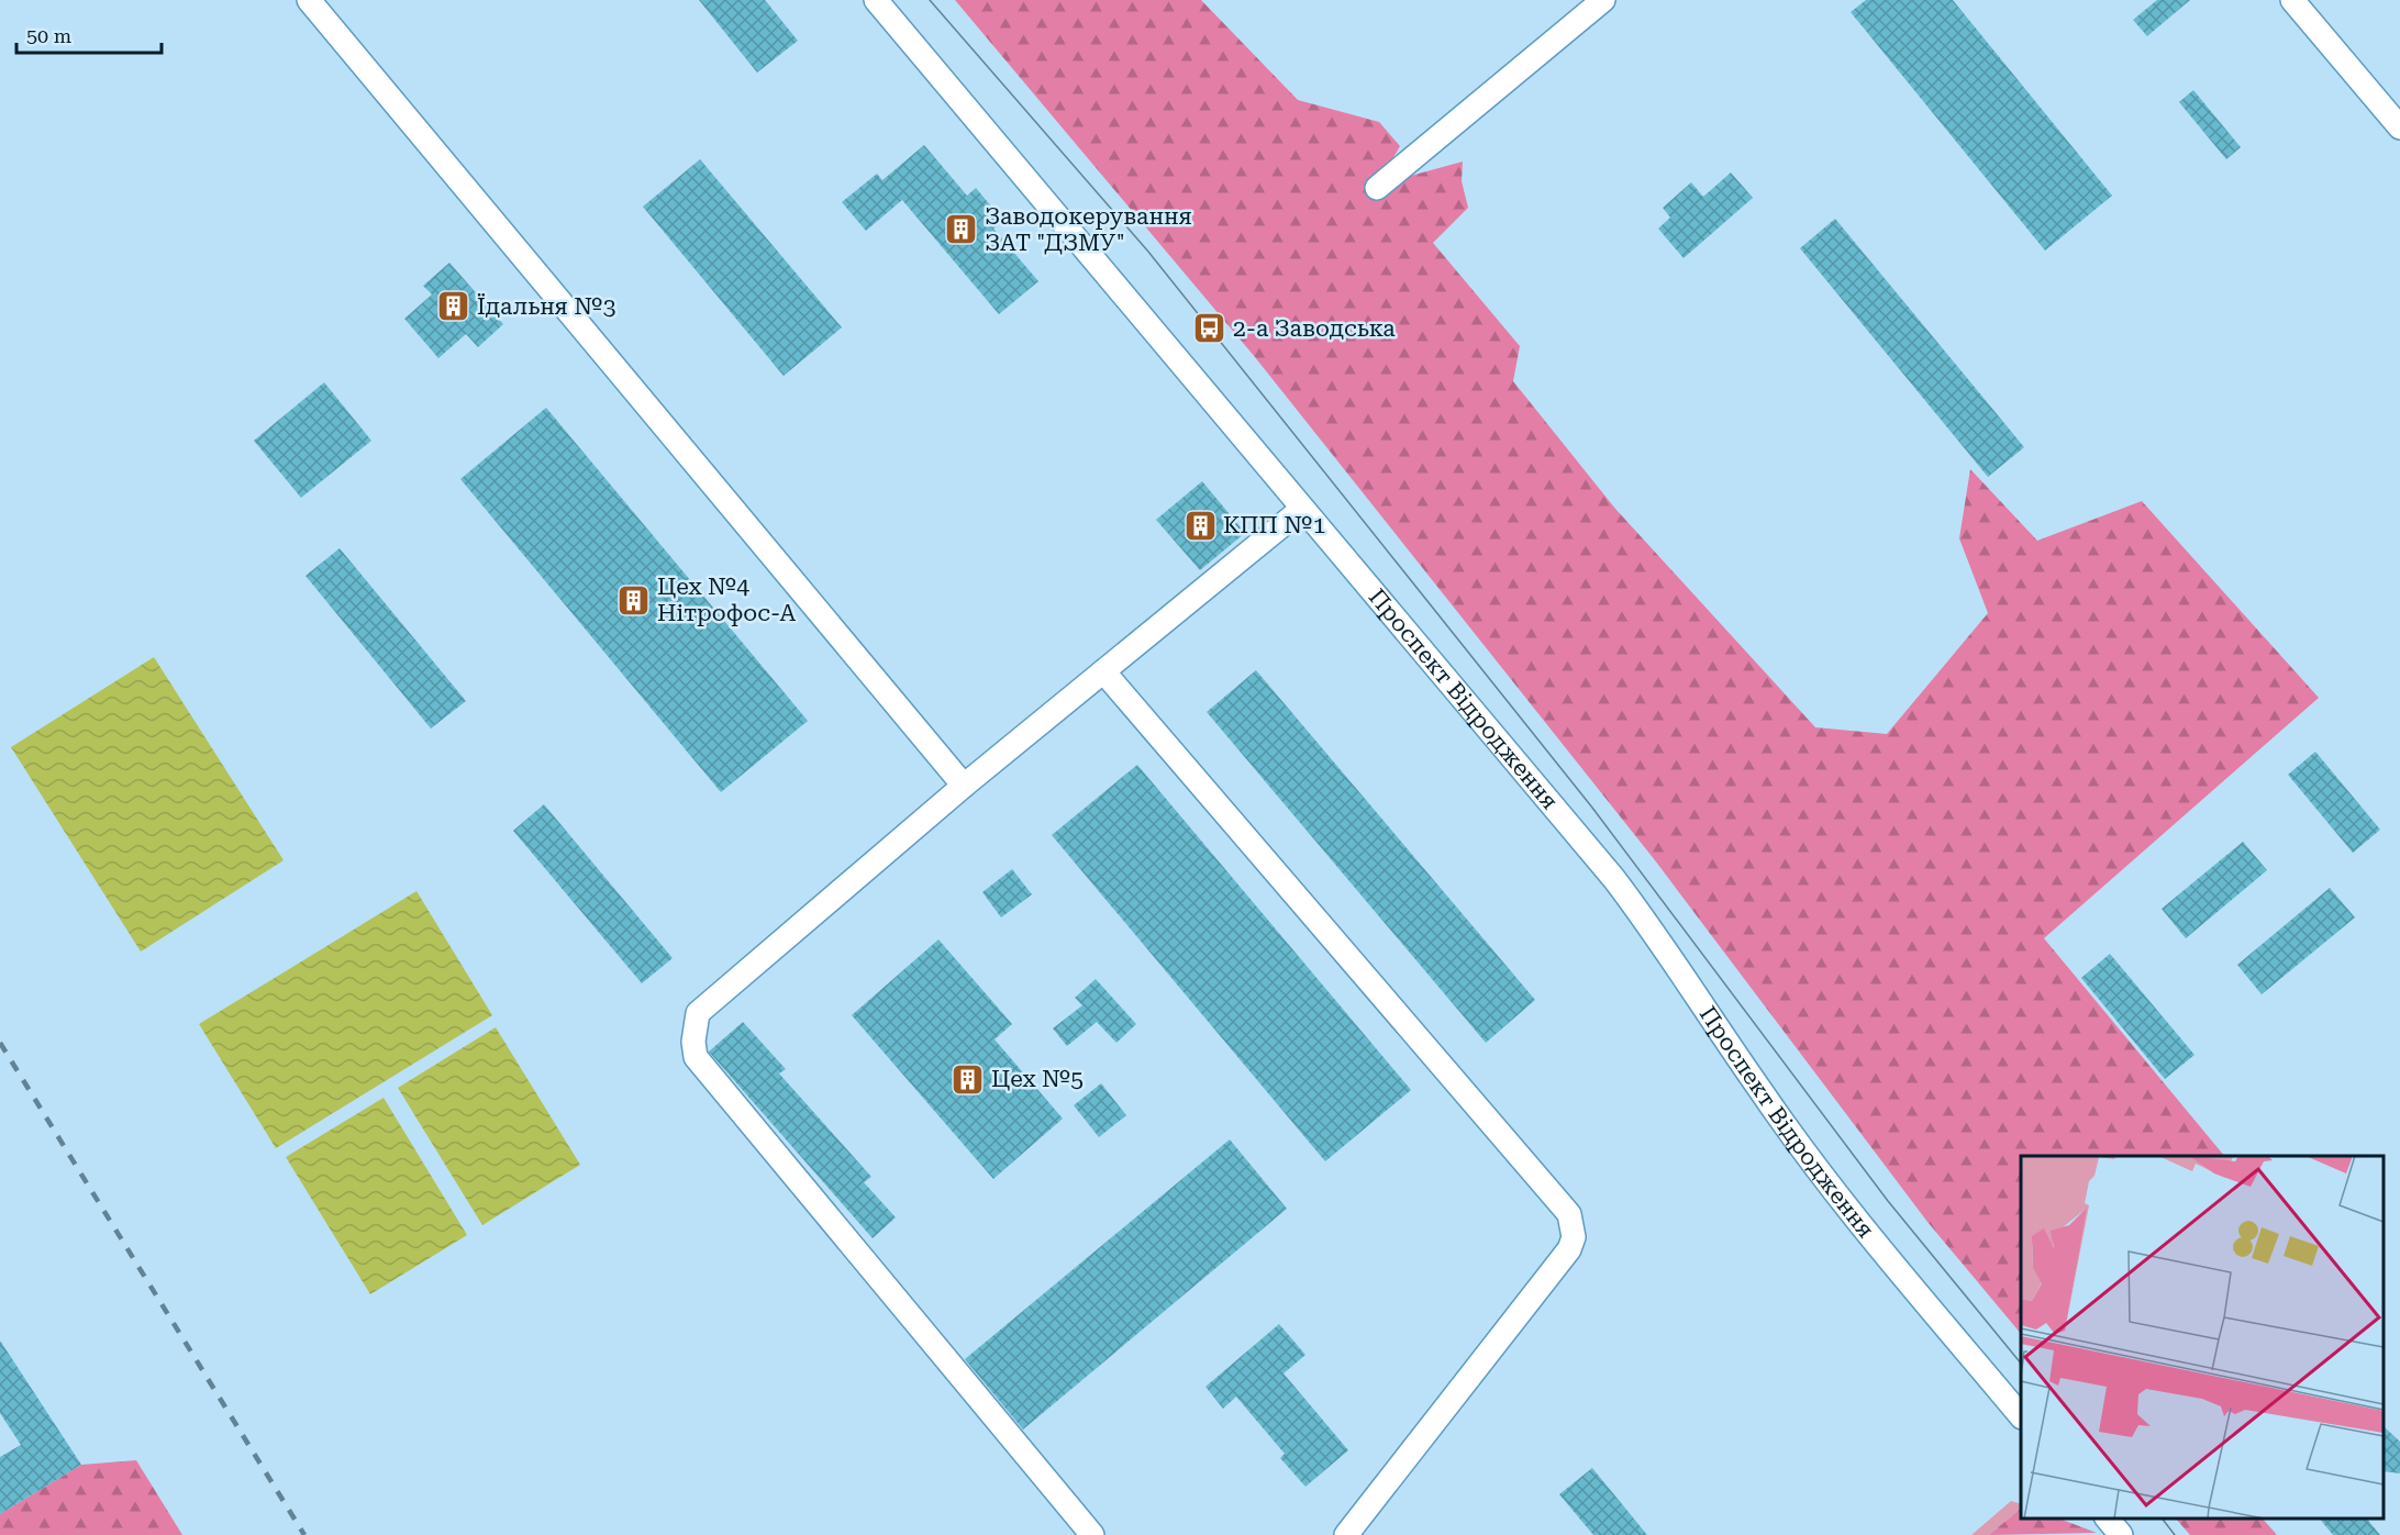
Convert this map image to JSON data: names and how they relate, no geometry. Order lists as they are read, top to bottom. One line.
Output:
{"streets":{"street":["Проспект Відродження"]},"places":{"building":["Заводокерування ЗАТ \"ДЗМУ\"","Їдальня №3","КПП №1","Цех №4 Нітрофос-А","Цех №5"],"bus stop":["2-а Заводська"]},"scale_bar":"50 m"}
